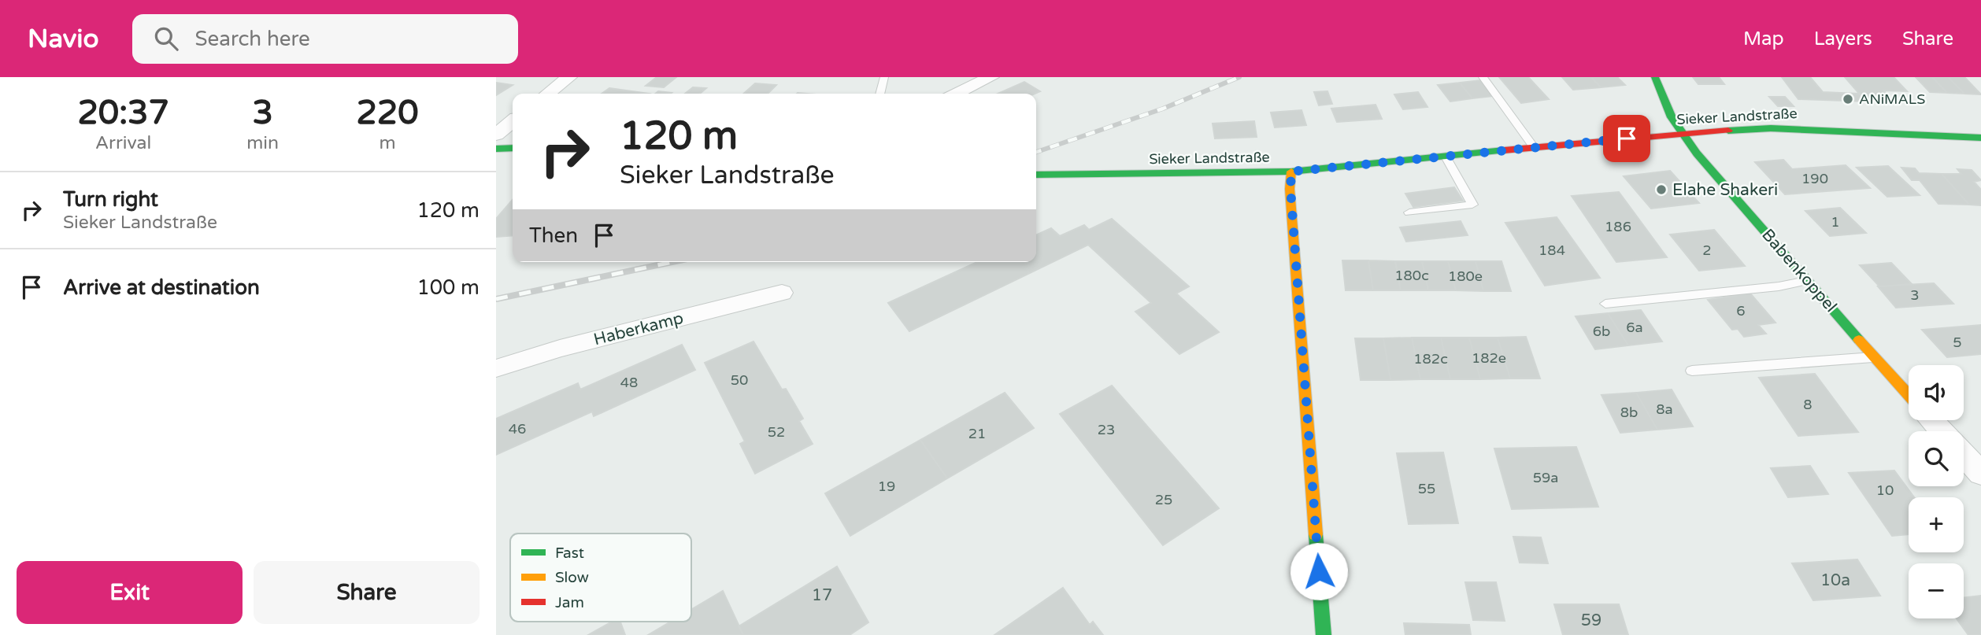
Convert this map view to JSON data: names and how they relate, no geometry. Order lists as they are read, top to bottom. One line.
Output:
{"streets":{"street":["Sieker Landstraße","Babenkoppel","Haberkamp"]},"crossings":[["Sieker Landstraße","Babenkoppel"]],"places":["ANiMALS","Elahe Shakeri"],"house_numbers":["190","1","186","184","2","180c","180e","3","6","6a","6b","5","182e","182c","50","48","8","8a","8b","46","23","52","21","59a","19","55","10","25","10a","17","59"],"legend":["Fast","Slow","Jam"],"page":{"header":"Navio","search":"Search here","nav":["Map","Layers","Share"],"eta":["20:37","Arrival","3","min","220","m"],"turn":["120 m","Sieker Landstraße"],"list":[{"name":"Turn right","note":"Sieker Landstraße","value":"120 m"},{"name":"Arrive at destination","value":"100 m"}],"then":"Then","map_buttons":["+","−"],"buttons":["Exit","Share"]}}
